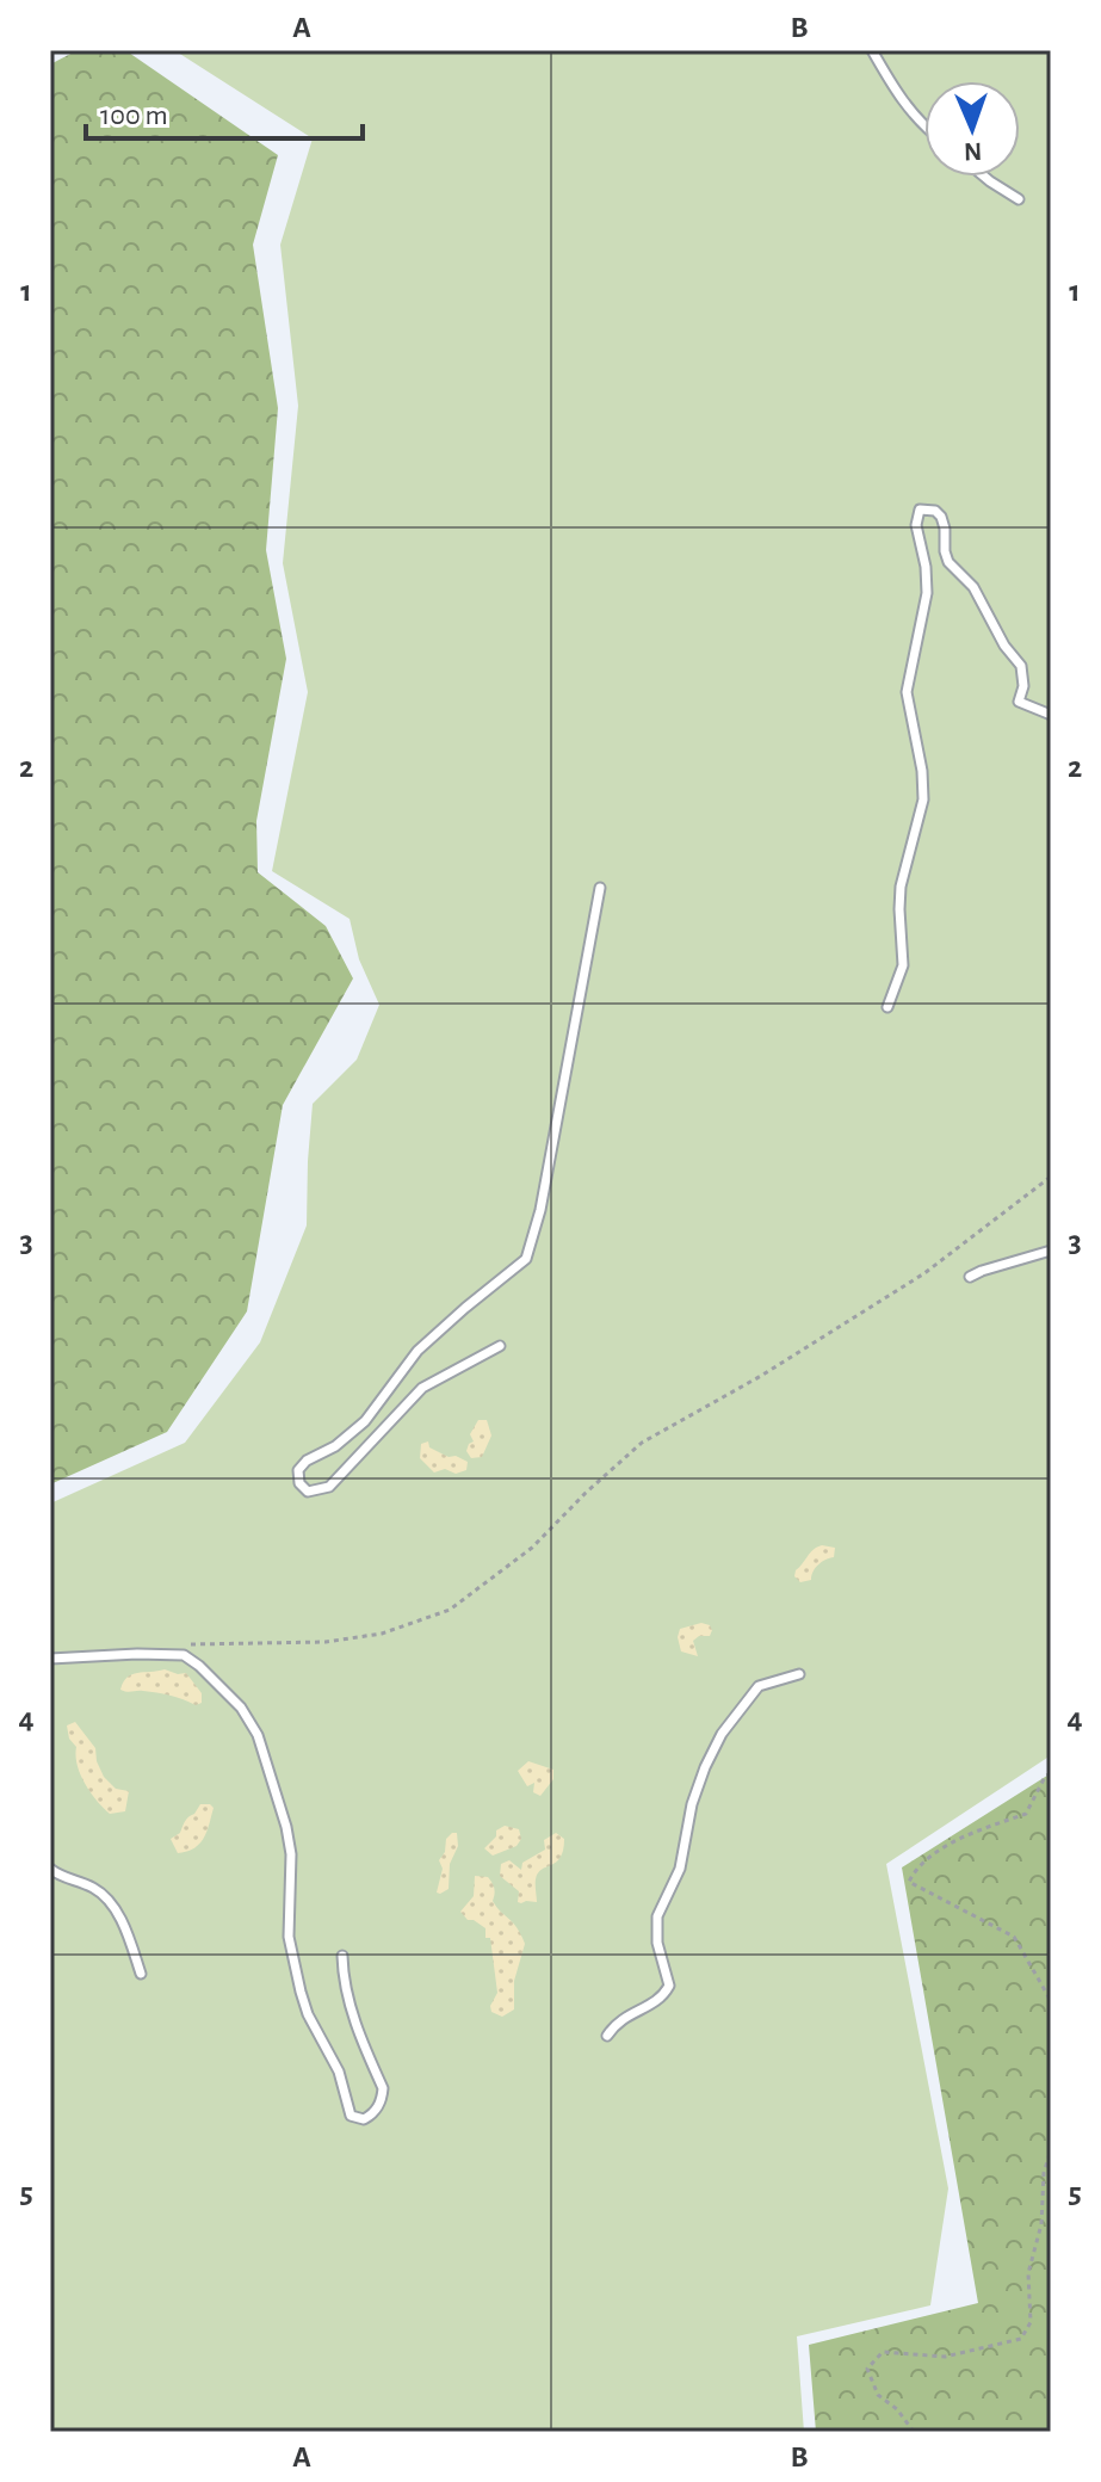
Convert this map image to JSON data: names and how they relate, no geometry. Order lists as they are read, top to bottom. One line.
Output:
{"scale_bar":"100 m","north":"bottom","grid":{"columns":["A","B"],"rows":["1","2","3","4","5"]}}
